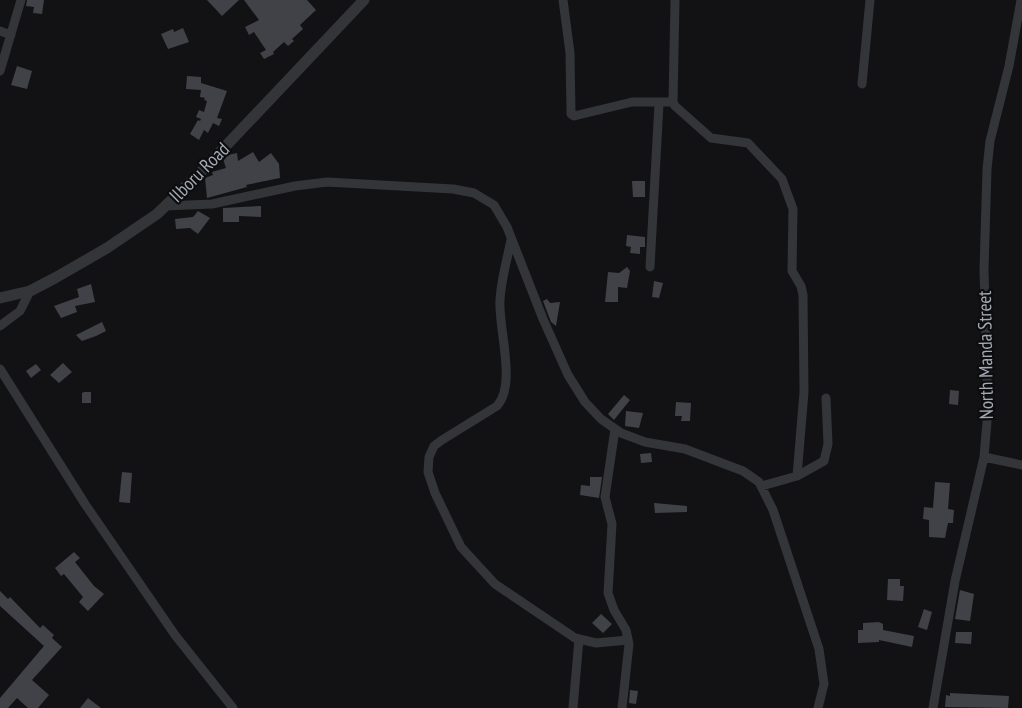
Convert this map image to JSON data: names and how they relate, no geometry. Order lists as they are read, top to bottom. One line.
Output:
{"streets":{"street":["Ilboru Road","North Manda Street"]}}
